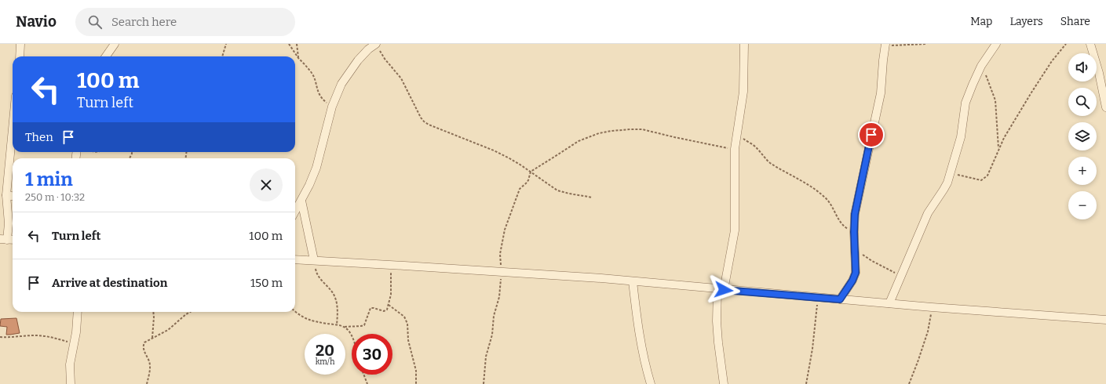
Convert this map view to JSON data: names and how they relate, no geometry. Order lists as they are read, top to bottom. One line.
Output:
{"page":{"header":"Navio","search":"Search here","nav":["Map","Layers","Share"],"map_buttons":["+","−"],"turn":["100 m","Turn left"],"then":"Then","heading":["1 min","250 m · 10:32"],"list":[{"name":"Turn left","value":"100 m"},{"name":"Arrive at destination","value":"150 m"}],"speed":"20 km/h","limit":"30"}}
